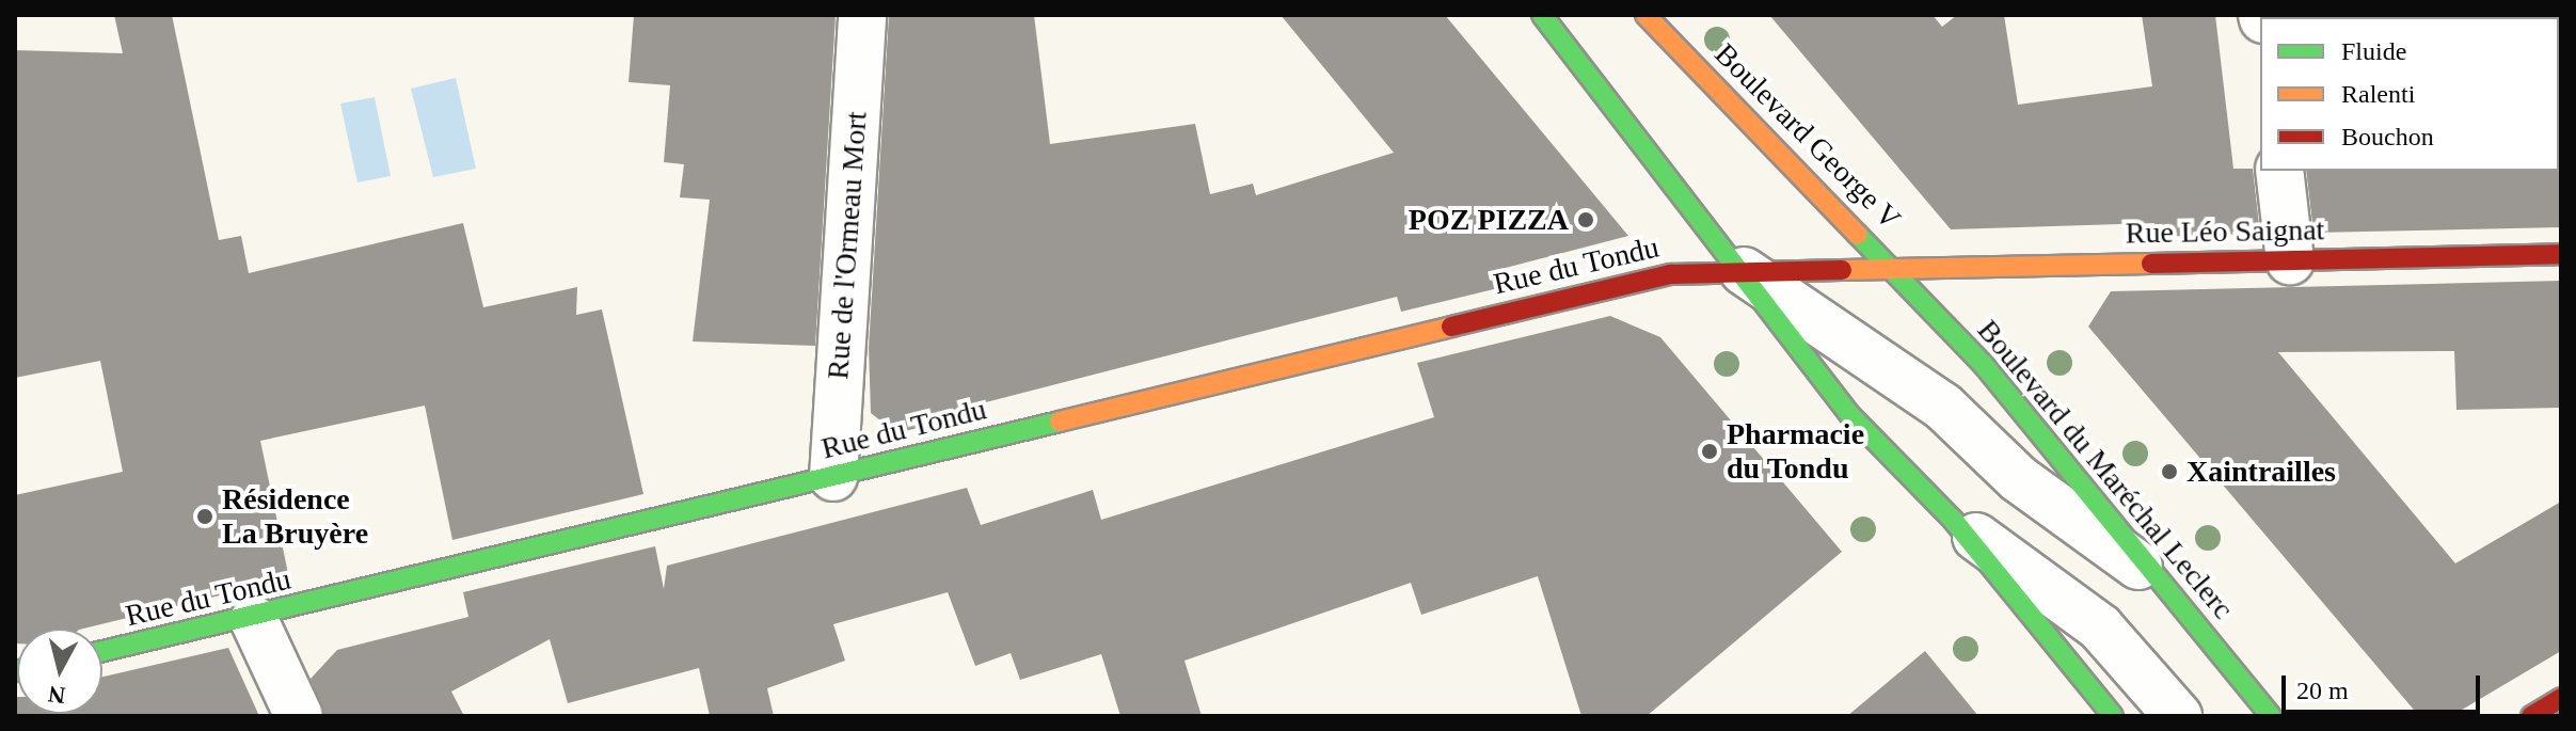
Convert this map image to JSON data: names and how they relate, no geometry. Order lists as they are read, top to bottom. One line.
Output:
{"streets":{"street":["Boulevard George V","Rue Léo Saignat","Rue de l'Ormeau Mort","Rue du Tondu","Boulevard du Maréchal Leclerc"]},"crossings":[["Boulevard George V","Rue Léo Saignat"],["Boulevard George V","Boulevard du Maréchal Leclerc"],["Rue Léo Saignat","Rue du Tondu"],["Rue Léo Saignat","Boulevard du Maréchal Leclerc"],["Rue de l'Ormeau Mort","Rue du Tondu"]],"places":["POZ PIZZA","Pharmacie du Tondu","Xaintrailles","Résidence La Bruyère"],"legend":["Fluide","Ralenti","Bouchon"],"scale_bar":"20 m","north":"bottom"}
